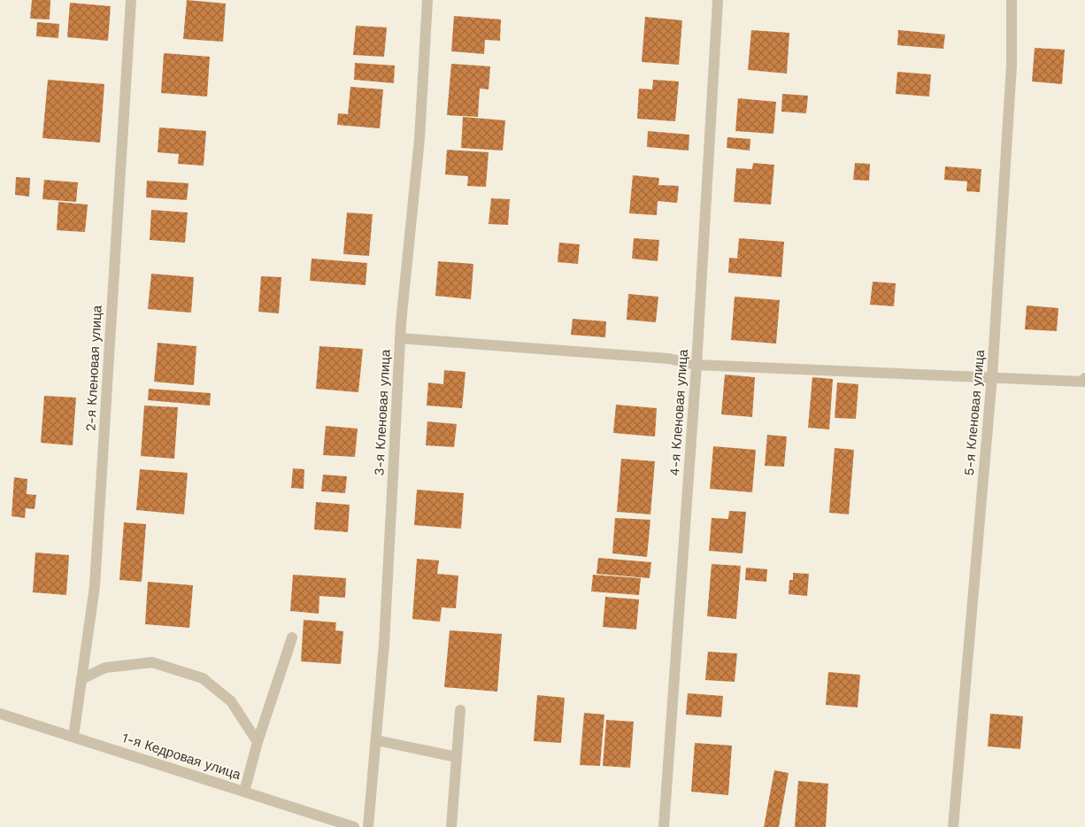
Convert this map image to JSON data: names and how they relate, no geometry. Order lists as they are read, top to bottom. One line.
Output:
{"streets":{"street":["2-я Кленовая улица","3-я Кленовая улица","4-я Кленовая улица","5-я Кленовая улица","1-я Кедровая улица"]},"crossings":[["2-я Кленовая улица","1-я Кедровая улица"]]}
